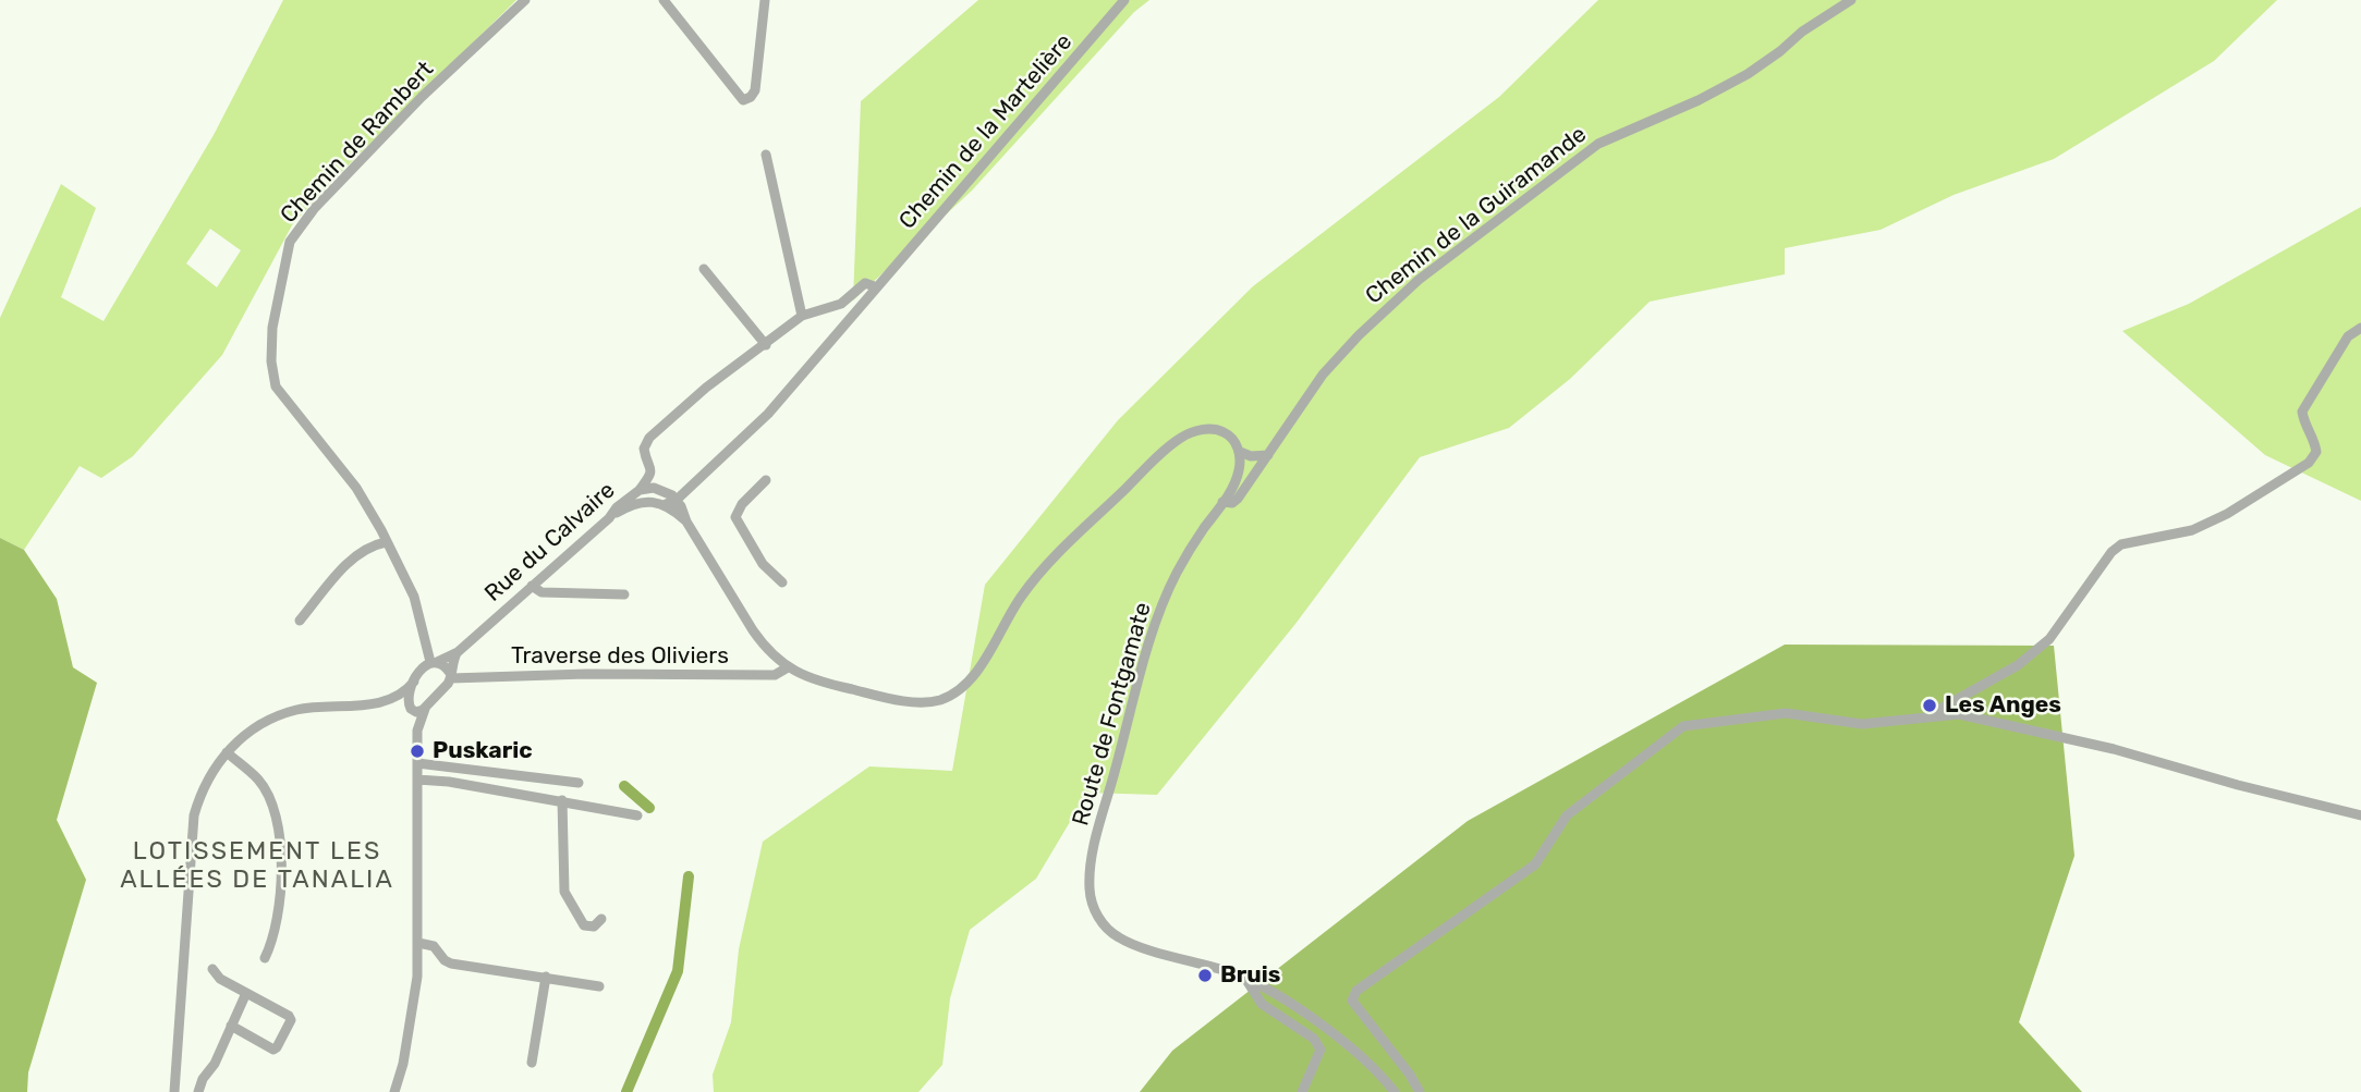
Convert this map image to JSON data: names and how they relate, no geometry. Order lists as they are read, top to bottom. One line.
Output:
{"streets":{"street":["Chemin de la Martelière","Chemin de Rambert","Chemin de la Guiramande","Rue du Calvaire","Traverse des Oliviers","Route de Fontgamate"]},"crossings":[["Chemin de la Martelière","Rue du Calvaire"],["Chemin de Rambert","Rue du Calvaire"],["Chemin de la Guiramande","Route de Fontgamate"]],"districts":["LOTISSEMENT LES ALLÉES DE TANALIA"],"places":["Les Anges","Puskaric","Bruis"]}
